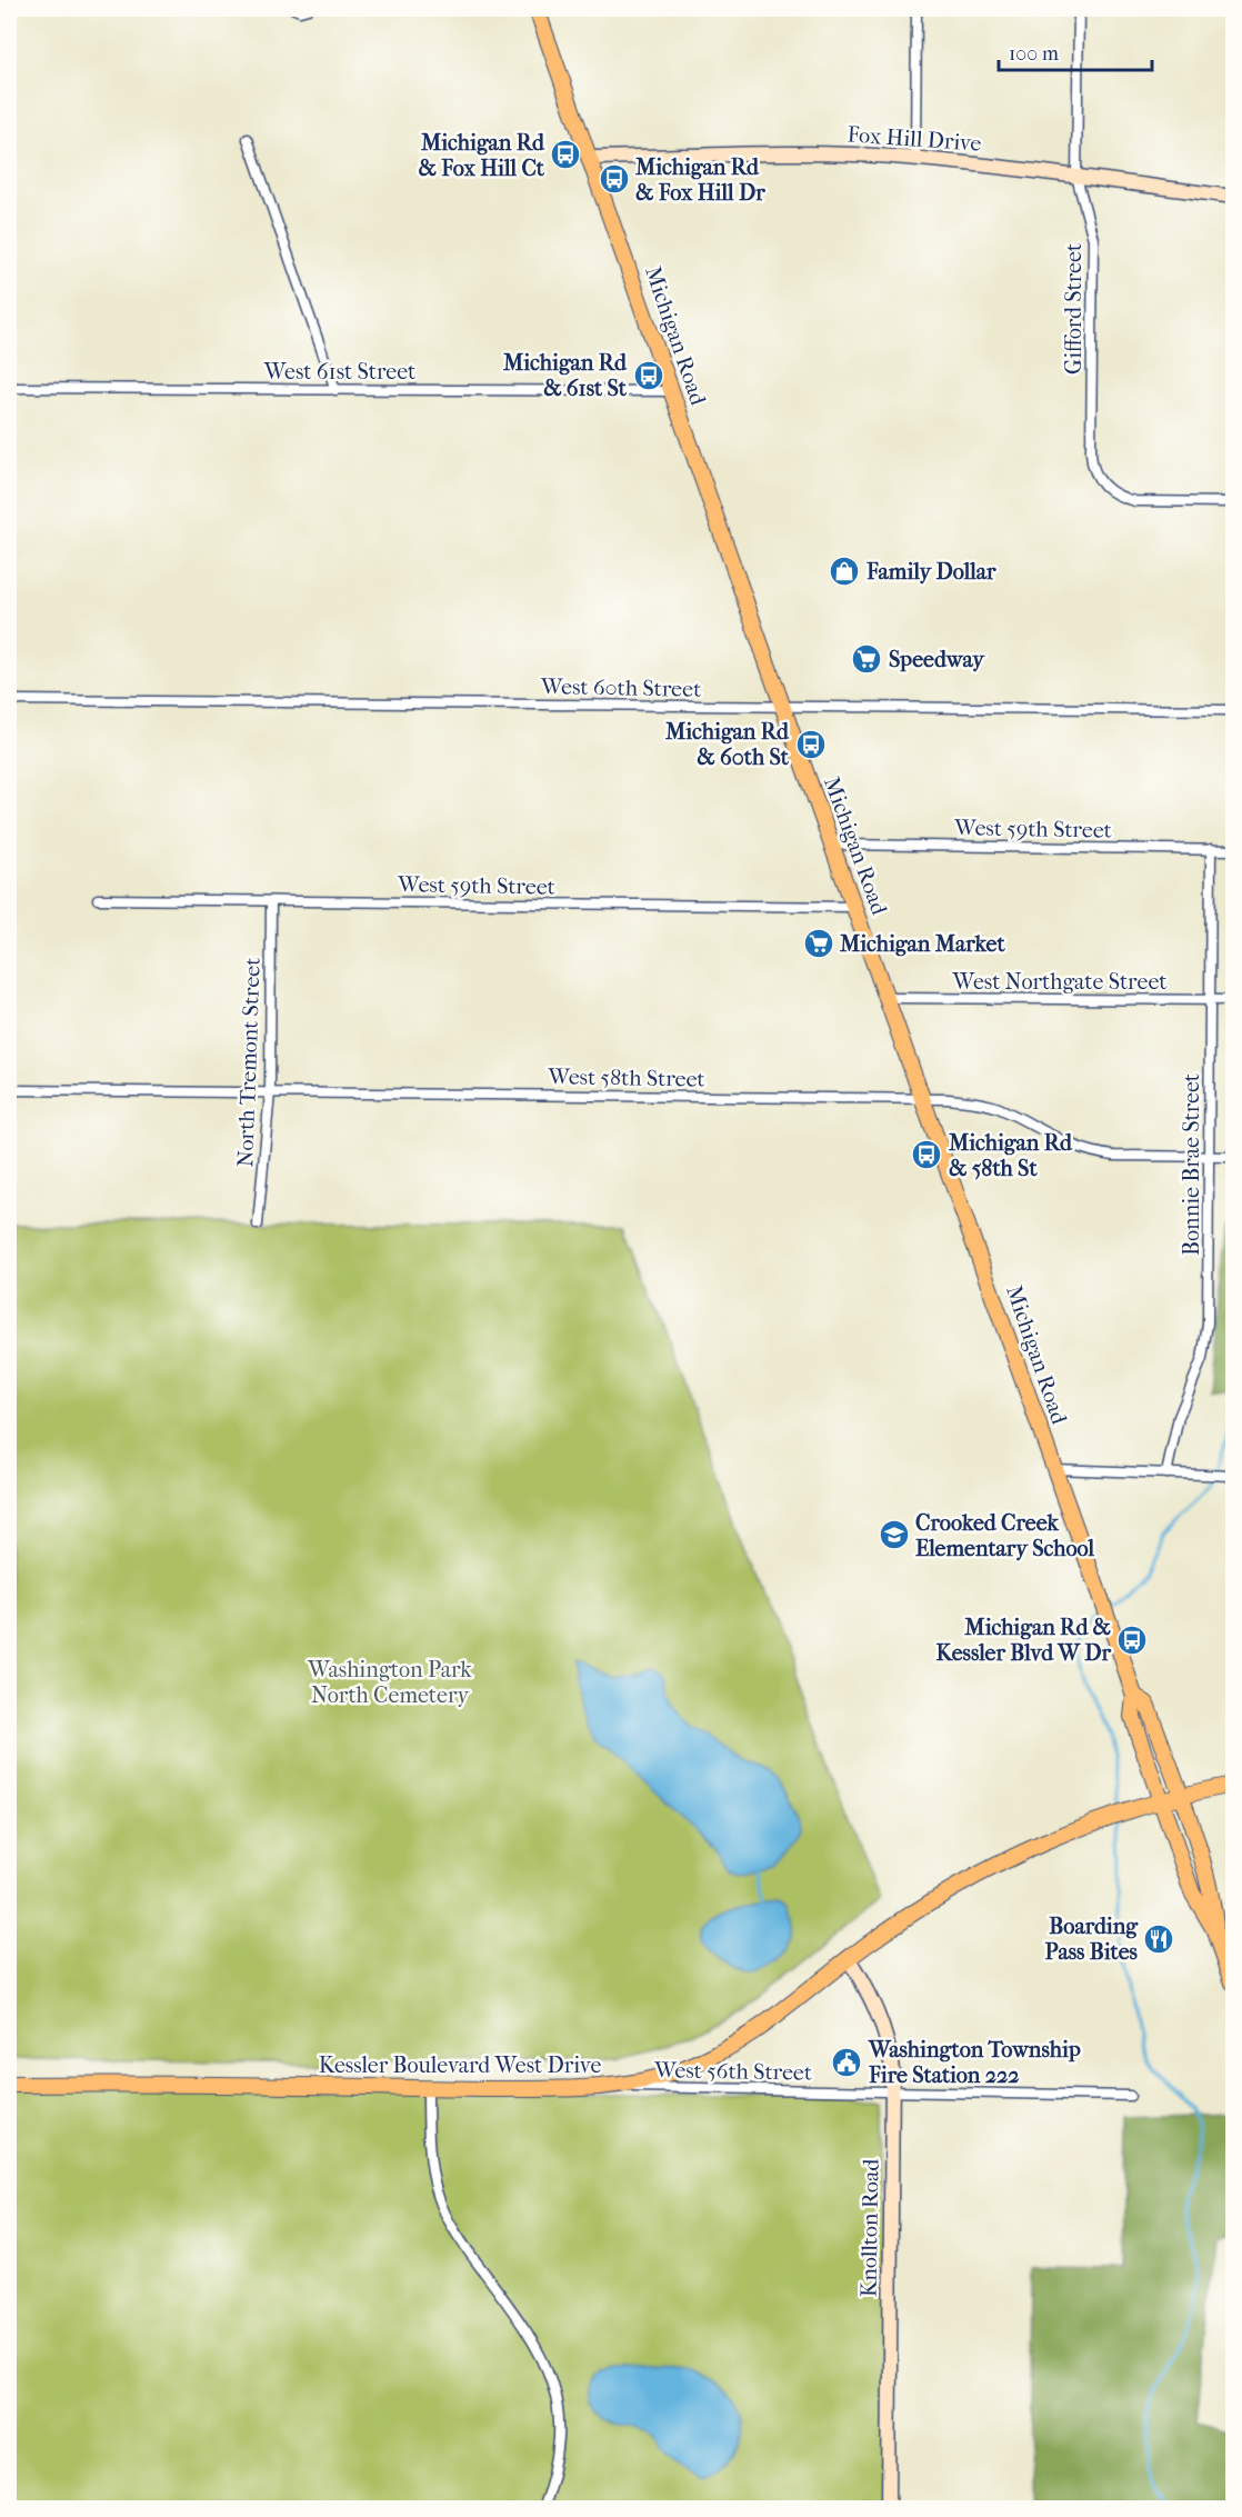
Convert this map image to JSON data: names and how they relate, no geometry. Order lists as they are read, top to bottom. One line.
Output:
{"streets":{"main road":["Michigan Road","Kessler Boulevard West Drive"],"street":["Fox Hill Drive","Gifford Street","West 61st Street","West 60th Street","West 59th Street","West Northgate Street","North Tremont Street","West 58th Street","Bonnie Brae Street","West 56th Street","Knollton Road"]},"crossings":[["Fox Hill Drive","Gifford Street"],["Fox Hill Drive","Michigan Road"],["Michigan Road","West 61st Street"],["Michigan Road","West 60th Street"],["Michigan Road","West 59th Street"],["Michigan Road","West Northgate Street"],["Michigan Road","West 58th Street"],["Michigan Road","Kessler Boulevard West Drive"],["West 59th Street","North Tremont Street"],["West 59th Street","Bonnie Brae Street"],["West Northgate Street","Bonnie Brae Street"],["North Tremont Street","West 58th Street"],["West 58th Street","Bonnie Brae Street"],["Kessler Boulevard West Drive","West 56th Street"],["Kessler Boulevard West Drive","Knollton Road"],["West 56th Street","Knollton Road"]],"parks":["Washington Park North Cemetery"],"places":{"bus stop":["Michigan Rd & Fox Hill Ct","Michigan Rd & Fox Hill Dr","Michigan Rd & 61st St","Michigan Rd & 60th St","Michigan Rd & 58th St","Michigan Rd & Kessler Blvd W Dr"],"shop":["Family Dollar"],"supermarket":["Speedway","Michigan Market"],"school or university":["Crooked Creek Elementary School"],"restaurant":["Boarding Pass Bites"],"public building":["Washington Township Fire Station 222"]},"scale_bar":"100 m"}
